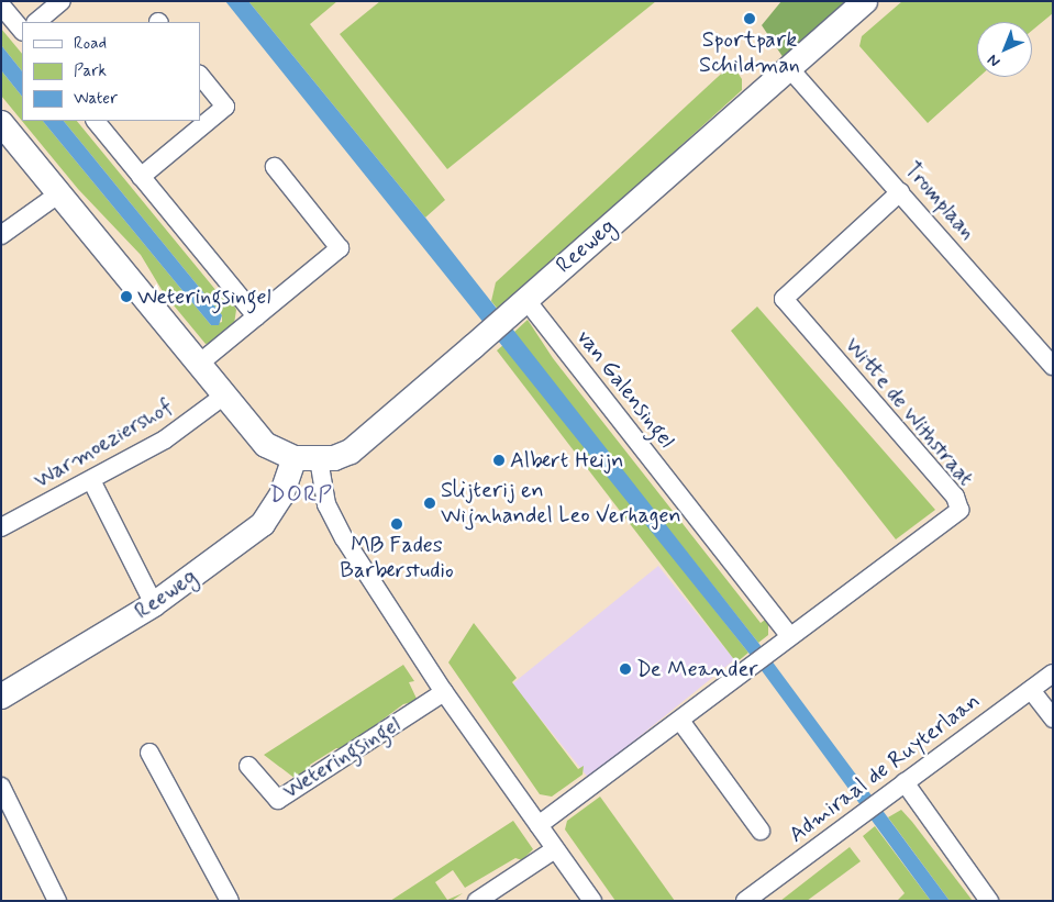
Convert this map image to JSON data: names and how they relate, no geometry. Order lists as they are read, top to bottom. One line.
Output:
{"streets":{"main road":["Reeweg"],"street":["Tromplaan","van Galensingel","Witte de Withstraat","Warmoeziershof","Weteringsingel","Admiraal de Ruyterlaan"]},"crossings":[["Tromplaan","Reeweg"],["Tromplaan","Witte de Withstraat"],["Reeweg","van Galensingel"],["Reeweg","Warmoeziershof"],["van Galensingel","Witte de Withstraat"]],"districts":["DORP"],"places":["Sportpark Schildman","Weteringsingel","Albert Heijn","Slijterij en Wijnhandel Leo Verhagen","MB Fades Barberstudio","De Meander"],"legend":["Road","Park","Water"],"north":"bottom left"}
